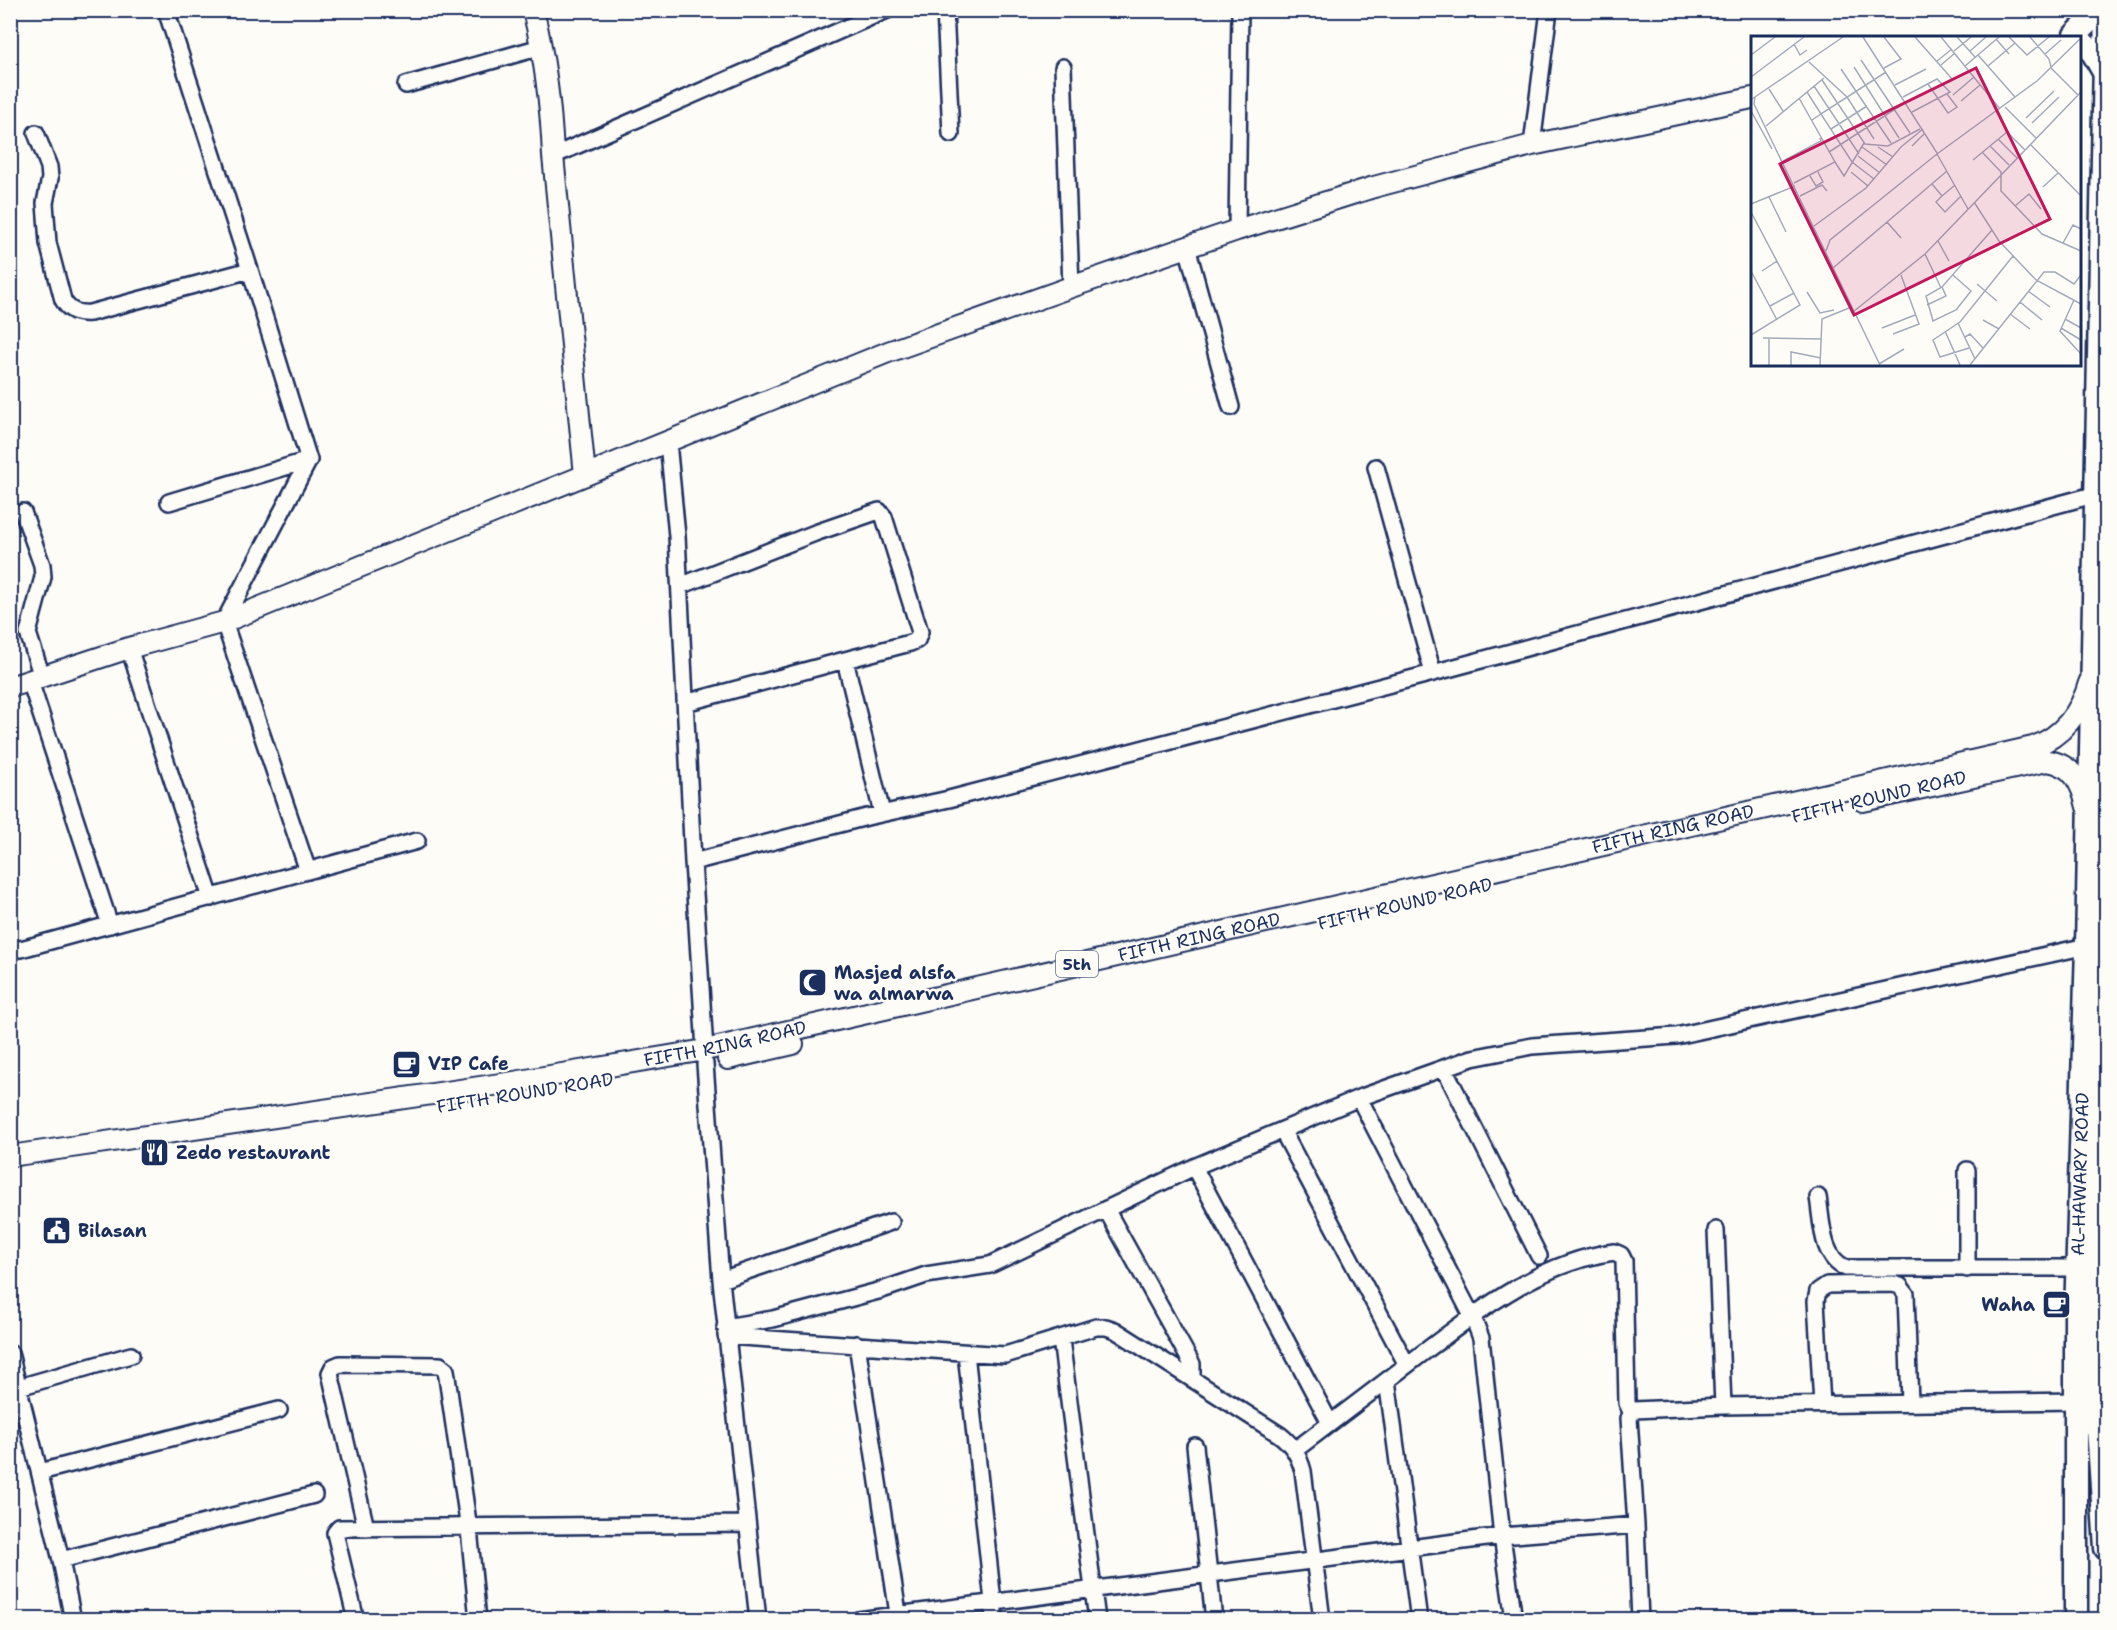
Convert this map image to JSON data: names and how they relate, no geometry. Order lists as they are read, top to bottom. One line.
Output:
{"streets":{"highway":["AL-HAWARY ROAD"],"main road":["FIFTH ROUND ROAD","FIFTH RING ROAD","5th"]},"crossings":[["FIFTH ROUND ROAD","FIFTH RING ROAD"],["FIFTH ROUND ROAD","AL-HAWARY ROAD"],["FIFTH RING ROAD","AL-HAWARY ROAD"]],"places":{"mosque":["Masjed alsfa wa almarwa"],"cafe":["VIP Cafe","Waha"],"restaurant":["Zedo restaurant"],"public building":["Bilasan"]}}
